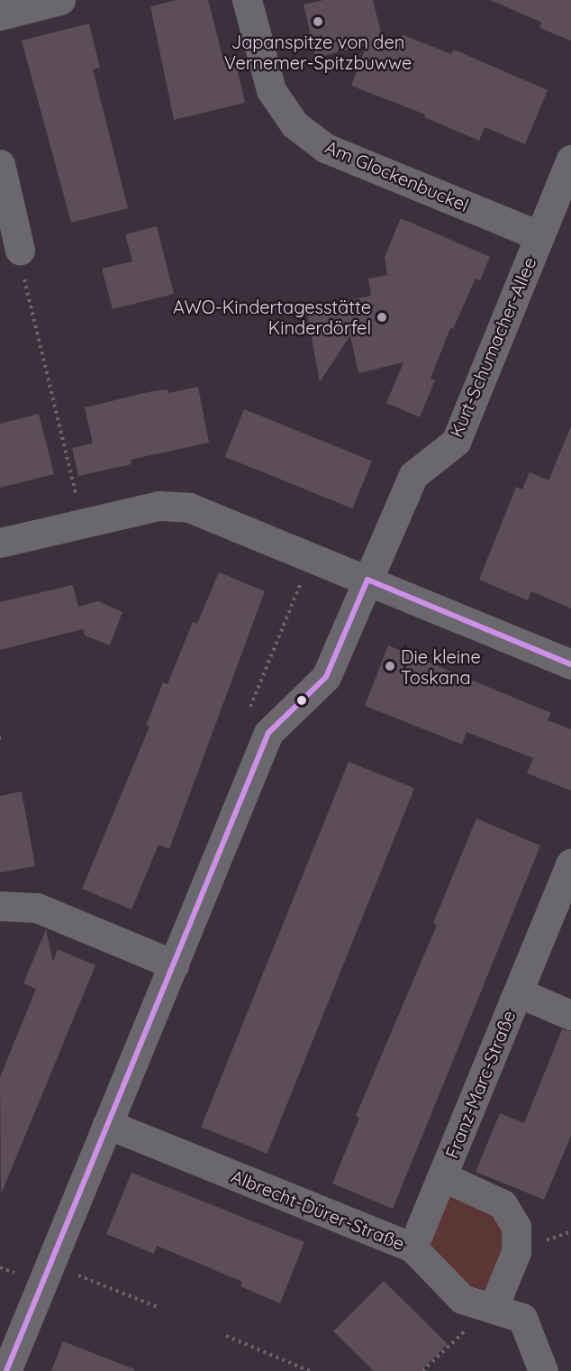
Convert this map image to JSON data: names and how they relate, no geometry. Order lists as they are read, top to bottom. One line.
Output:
{"streets":{"street":["Am Glockenbuckel","Kurt-Schumacher-Allee","Franz-Marc-Straße","Albrecht-Dürer-Straße"]},"crossings":[["Am Glockenbuckel","Kurt-Schumacher-Allee"],["Kurt-Schumacher-Allee","Albrecht-Dürer-Straße"],["Franz-Marc-Straße","Albrecht-Dürer-Straße"]],"places":["Japanspitze von den Vernemer-Spitzbuwwe","AWO-Kindertagesstätte Kinderdörfel","Die kleine Toskana"]}
